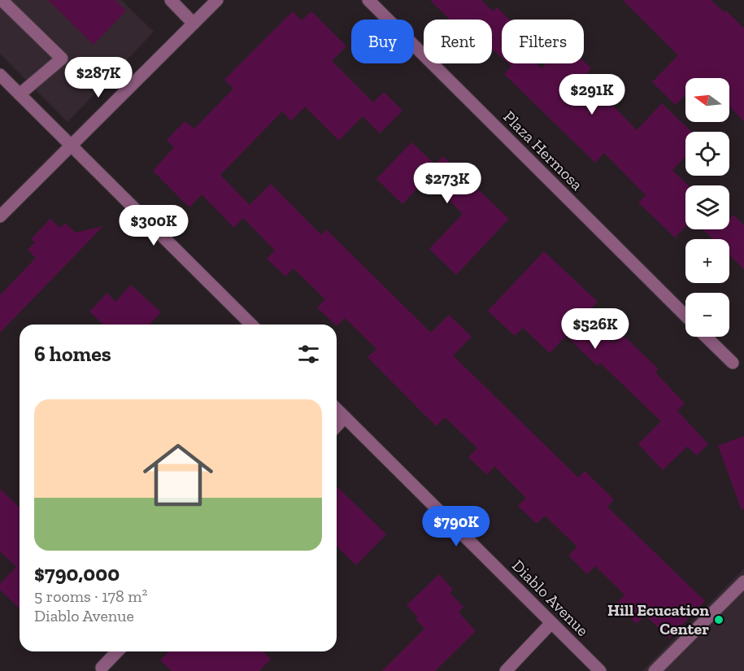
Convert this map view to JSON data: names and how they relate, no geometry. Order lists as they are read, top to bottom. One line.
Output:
{"streets":{"street":["Plaza Hermosa","Diablo Avenue"]},"places":["Hill Ecucation Center"],"north":"left","page":{"chip":["Buy","Rent","Filters"],"price":["$287K","$291K","$273K","$300K","$526K","$790K"],"map_buttons":["+","−"],"heading":"6 homes","list":[{"name":"$790,000","note":"5 rooms · 178 m² · Diablo Avenue"}]}}
